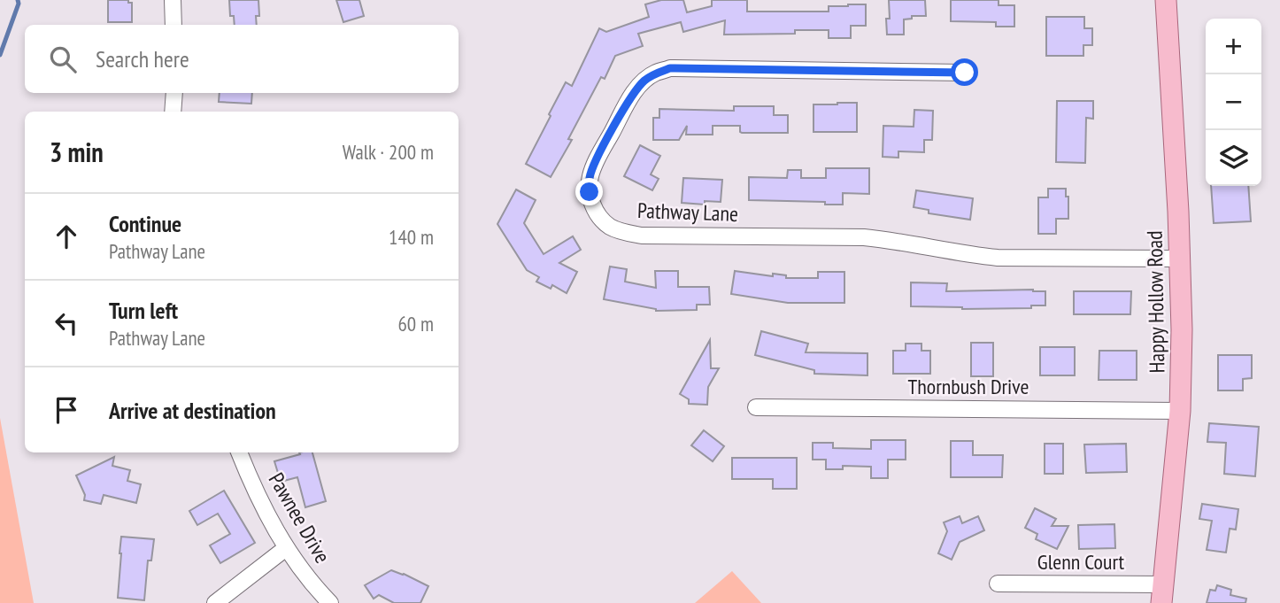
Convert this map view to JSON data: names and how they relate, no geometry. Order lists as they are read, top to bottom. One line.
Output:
{"streets":{"main road":["Happy Hollow Road"],"street":["Pathway Lane","Thornbush Drive","Pawnee Drive","Glenn Court"]},"crossings":[["Pathway Lane","Happy Hollow Road"],["Happy Hollow Road","Thornbush Drive"],["Happy Hollow Road","Glenn Court"]],"page":{"map_buttons":["+","−"],"search":"Search here","heading":["3 min","Walk · 200 m"],"list":[["Continue","Pathway Lane","140 m"],["Turn left","Pathway Lane","60 m"],"Arrive at destination"]}}
